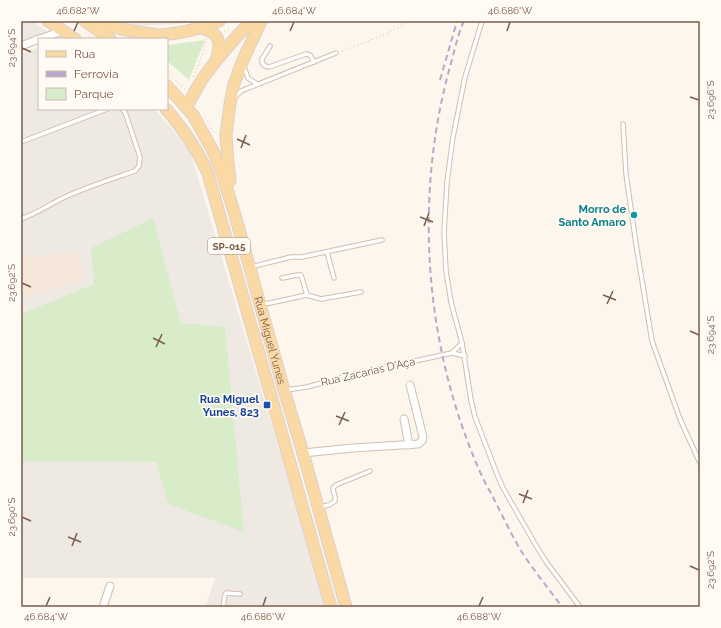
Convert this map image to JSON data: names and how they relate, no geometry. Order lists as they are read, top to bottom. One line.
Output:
{"streets":{"main road":["SP-015","Rua Miguel Yunes"],"lane":["Rua Zacarias D'Aça"]},"crossings":[["Rua Miguel Yunes","Rua Zacarias D'Aça"]],"places":{"other":["Morro de Santo Amaro"],"transit":["Rua Miguel Yunes, 823"]},"legend":["Rua","Ferrovia","Parque"],"coordinates":["46.682°W","46.684°W","46.686°W","23.694°S","23.696°S","23.692°S","23.690°S","46.688°W"]}
